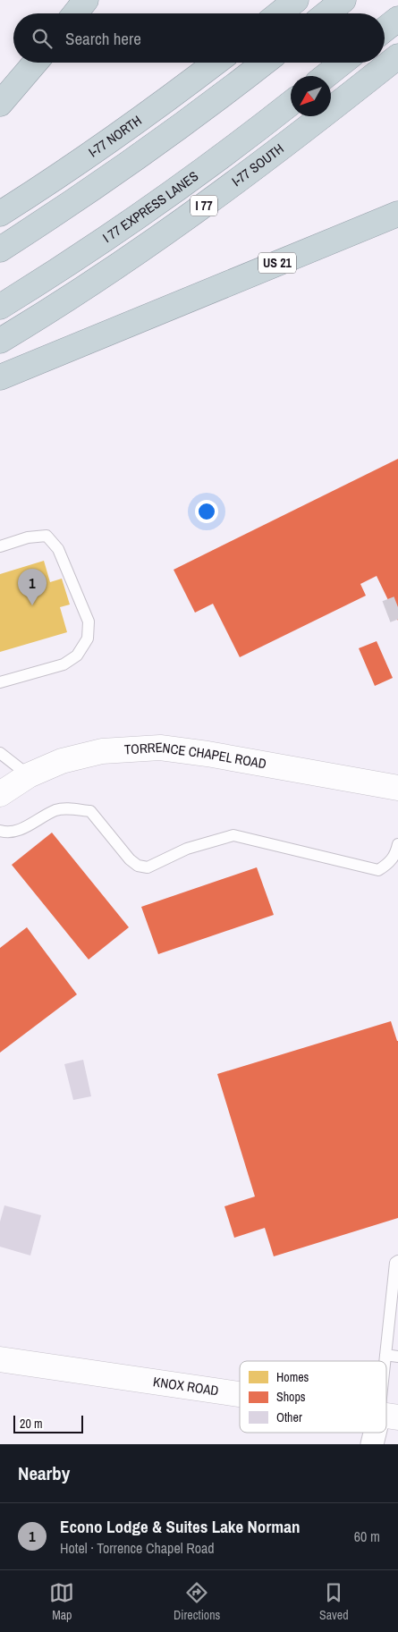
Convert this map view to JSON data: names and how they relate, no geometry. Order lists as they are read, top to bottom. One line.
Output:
{"streets":{"highway":["I-77 NORTH","I-77 SOUTH","I 77","I 77 EXPRESS LANES","US 21"],"street":["TORRENCE CHAPEL ROAD","KNOX ROAD"]},"legend":["Homes","Shops","Other"],"scale_bar":"20 m","north":"bottom left","page":{"search":"Search here","pins":"1","scale":"20 m","heading":"Nearby","list":[{"mark":"1","name":"Econo Lodge & Suites Lake Norman","note":"Hotel · Torrence Chapel Road","value":"60 m"}],"nav":["Map","Directions","Saved"]}}
